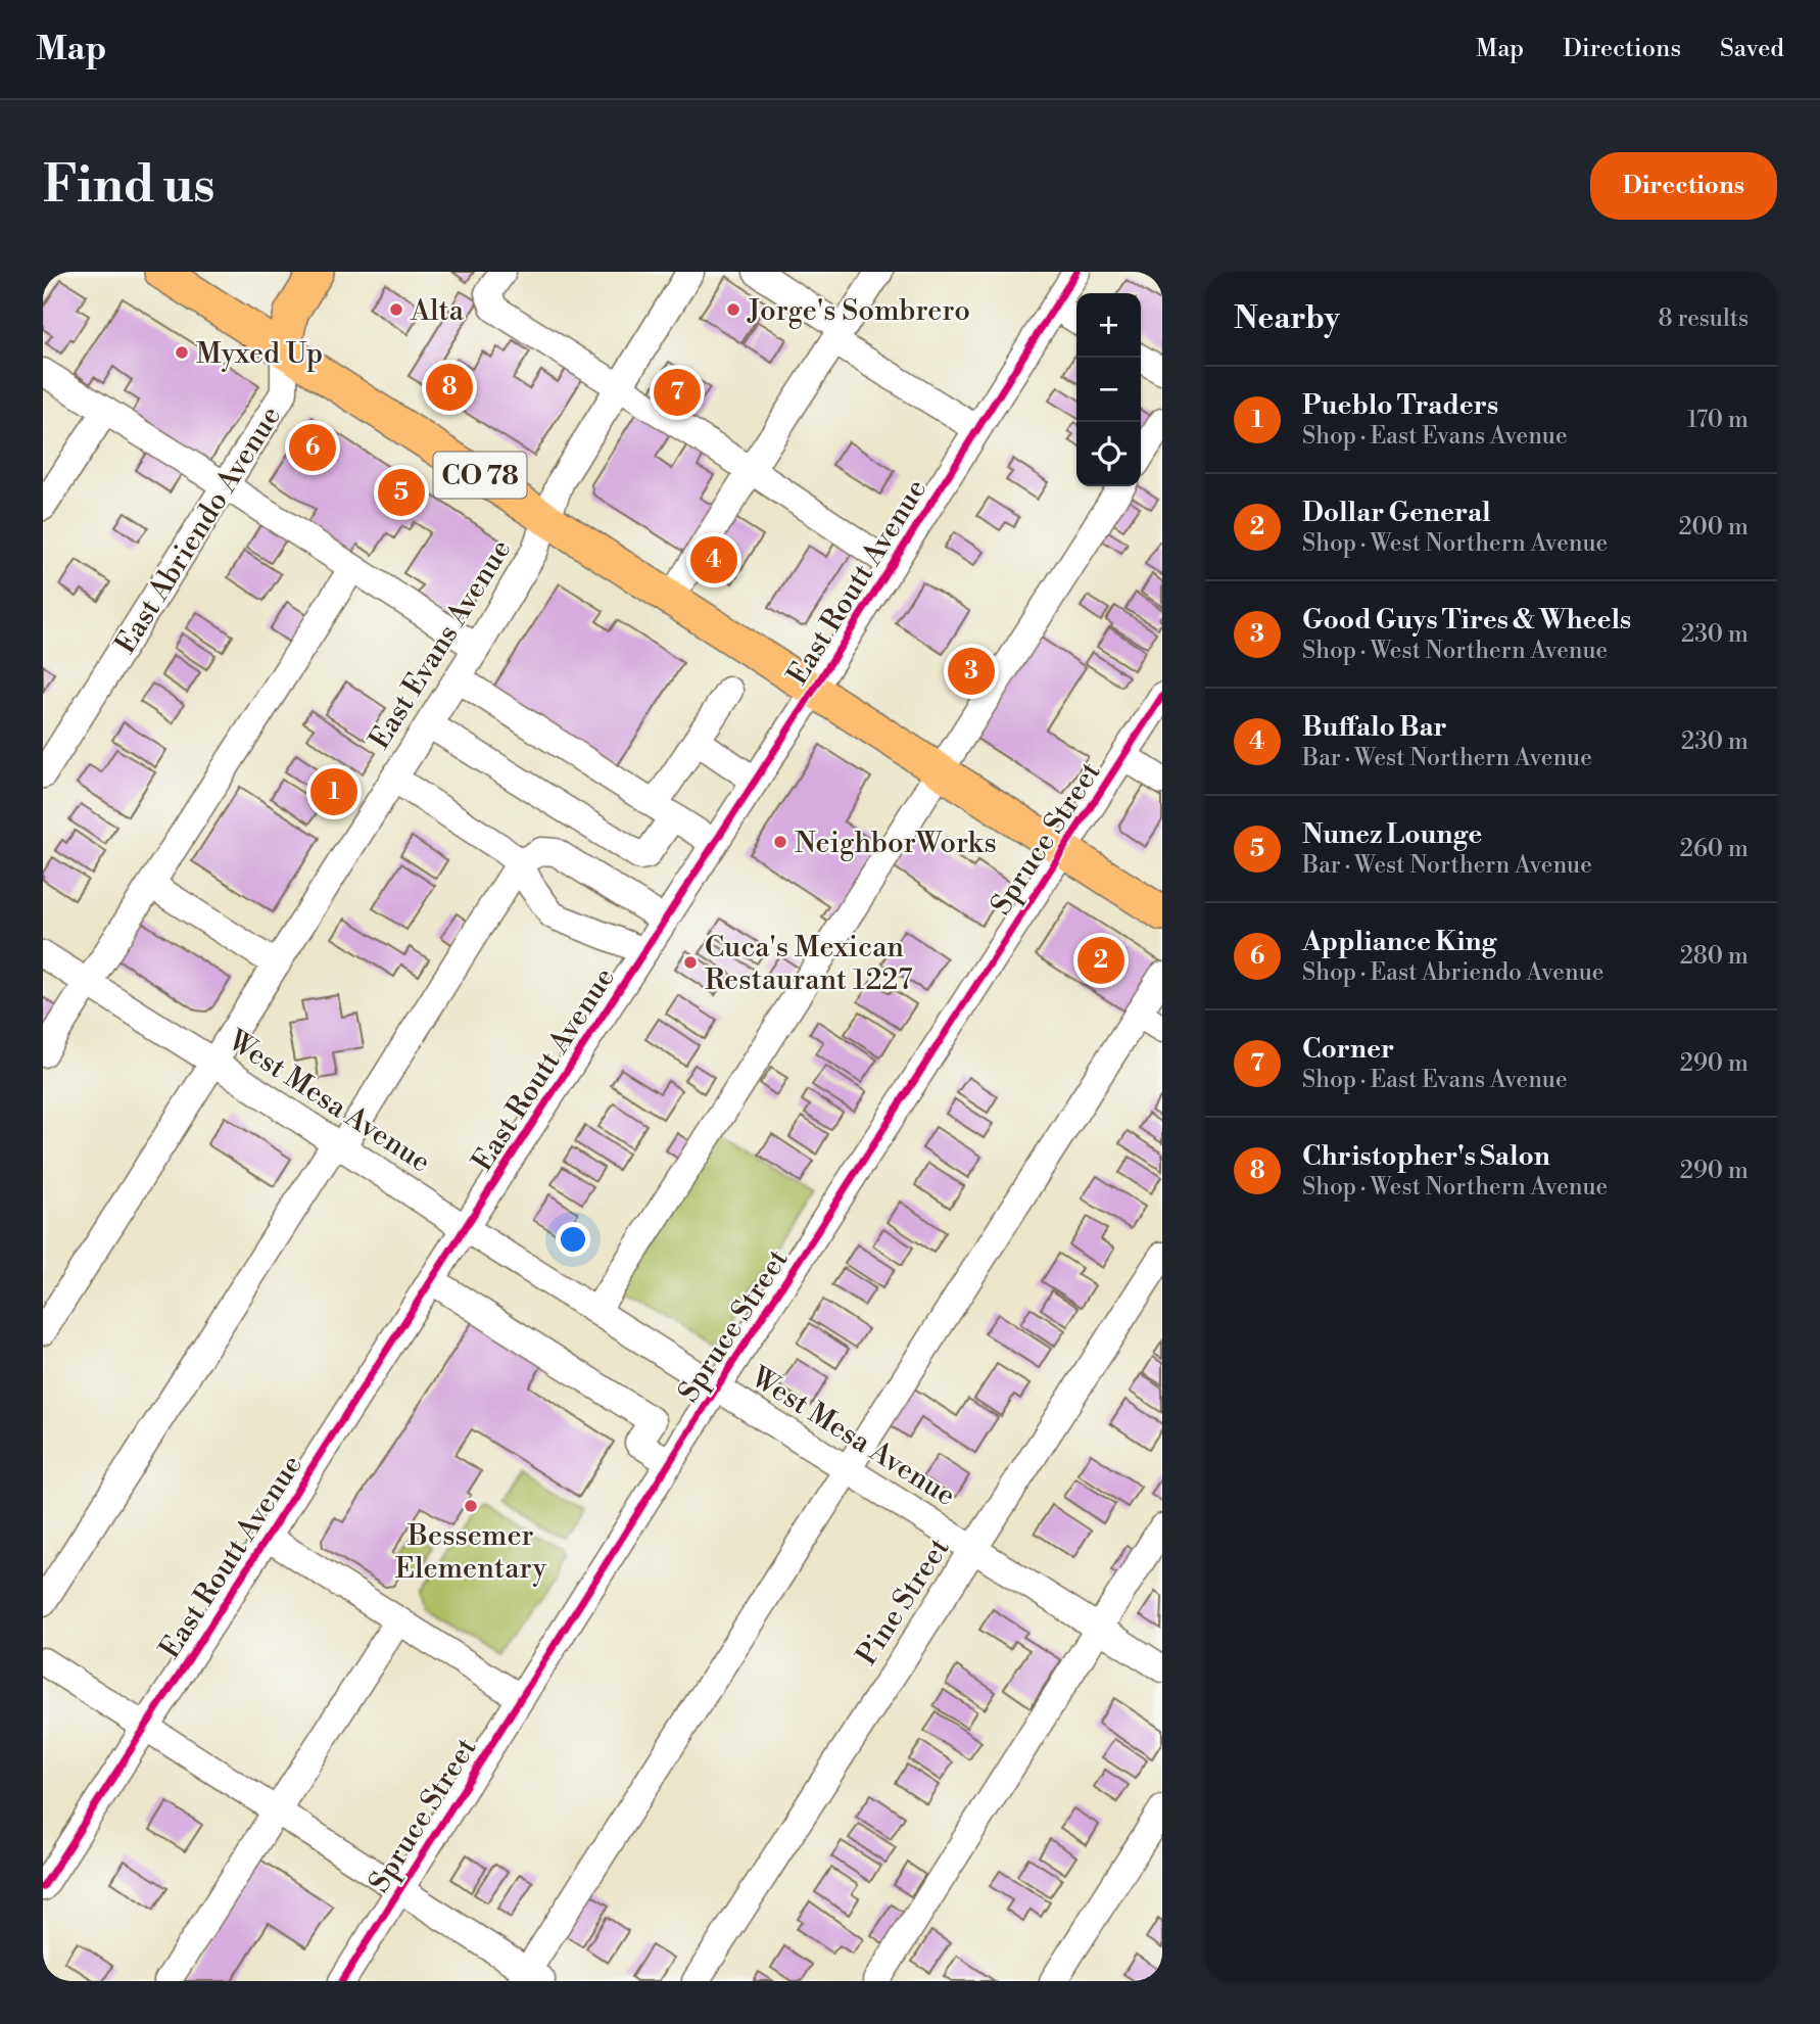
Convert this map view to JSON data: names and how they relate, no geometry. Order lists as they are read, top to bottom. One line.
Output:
{"streets":{"main road":["CO 78","East Abriendo Avenue"],"street":["East Routt Avenue","East Evans Avenue","Spruce Street","West Mesa Avenue","Pine Street"]},"crossings":[["CO 78","East Abriendo Avenue"],["CO 78","East Routt Avenue"],["CO 78","East Evans Avenue"],["CO 78","Spruce Street"],["East Routt Avenue","West Mesa Avenue"],["East Evans Avenue","West Mesa Avenue"],["Spruce Street","West Mesa Avenue"],["West Mesa Avenue","Pine Street"]],"places":["Alta","Jorge's Sombrero","Myxed Up","NeighborWorks","Cuca's Mexican Restaurant 1227","Bessemer Elementary"],"page":{"header":"Map","nav":["Map","Directions","Saved"],"buttons":"Directions","title":"Find us","heading":["Nearby","8 results"],"map_buttons":["+","−"],"pins":["8","7","6","5","4","3","1","2"],"list":[{"mark":"1","name":"Pueblo Traders","note":"Shop · East Evans Avenue","value":"170 m"},{"mark":"2","name":"Dollar General","note":"Shop · West Northern Avenue","value":"200 m"},{"mark":"3","name":"Good Guys Tires & Wheels","note":"Shop · West Northern Avenue","value":"230 m"},{"mark":"4","name":"Buffalo Bar","note":"Bar · West Northern Avenue","value":"230 m"},{"mark":"5","name":"Nunez Lounge","note":"Bar · West Northern Avenue","value":"260 m"},{"mark":"6","name":"Appliance King","note":"Shop · East Abriendo Avenue","value":"280 m"},{"mark":"7","name":"Corner","note":"Shop · East Evans Avenue","value":"290 m"},{"mark":"8","name":"Christopher's Salon","note":"Shop · West Northern Avenue","value":"290 m"}]}}
